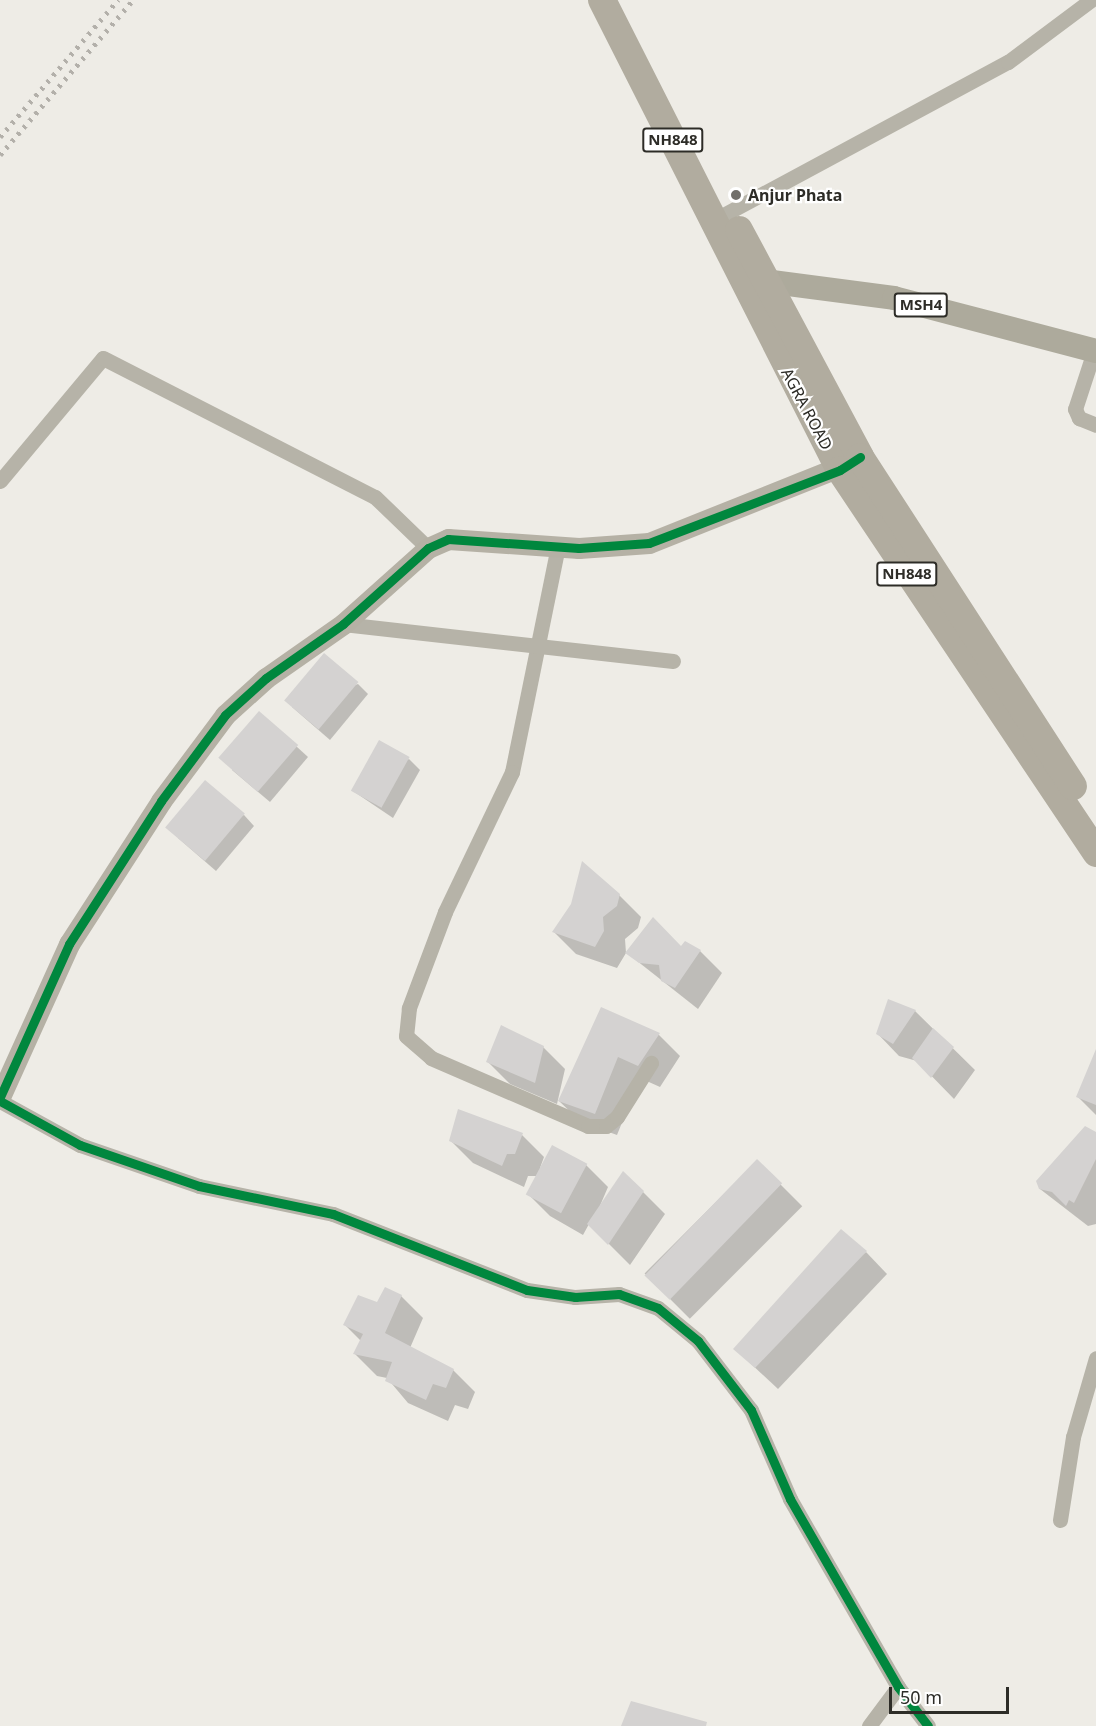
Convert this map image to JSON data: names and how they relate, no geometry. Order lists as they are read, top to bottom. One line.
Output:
{"streets":{"highway":["NH848","AGRA ROAD"],"main road":["MSH4"]},"crossings":[["NH848","MSH4"],["NH848","AGRA ROAD"],["MSH4","AGRA ROAD"]],"places":["Anjur Phata"],"scale_bar":"50 m"}
